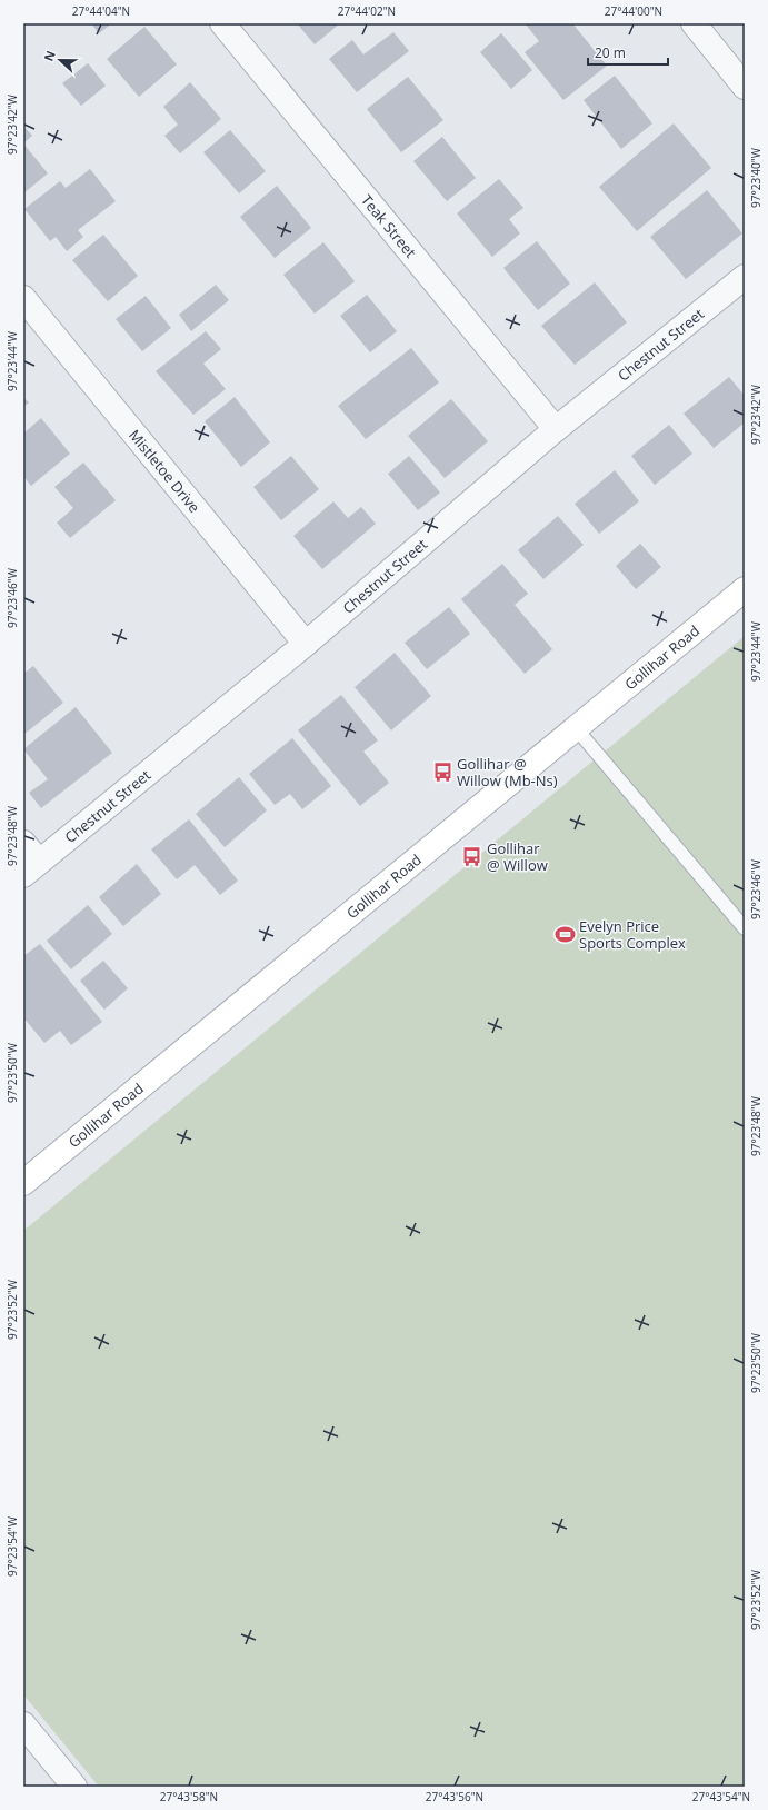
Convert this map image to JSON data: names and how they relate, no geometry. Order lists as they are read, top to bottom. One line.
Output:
{"streets":{"main road":["Gollihar Road"],"street":["Teak Street","Chestnut Street","Mistletoe Drive"]},"crossings":[["Teak Street","Chestnut Street"],["Chestnut Street","Mistletoe Drive"]],"places":{"bus stop":["Gollihar @ Willow (Mb-Ns)","Gollihar @ Willow"],"sports":["Evelyn Price Sports Complex"]},"scale_bar":"20 m","north":"left","coordinates":["27°44'04\"N","27°44'02\"N","27°44'00\"N","97°23'42\"W","97°23'40\"W","97°23'44\"W","97°23'46\"W","97°23'48\"W","97°23'50\"W","97°23'52\"W","97°23'54\"W","27°43'58\"N","27°43'56\"N","27°43'54\"N"]}
